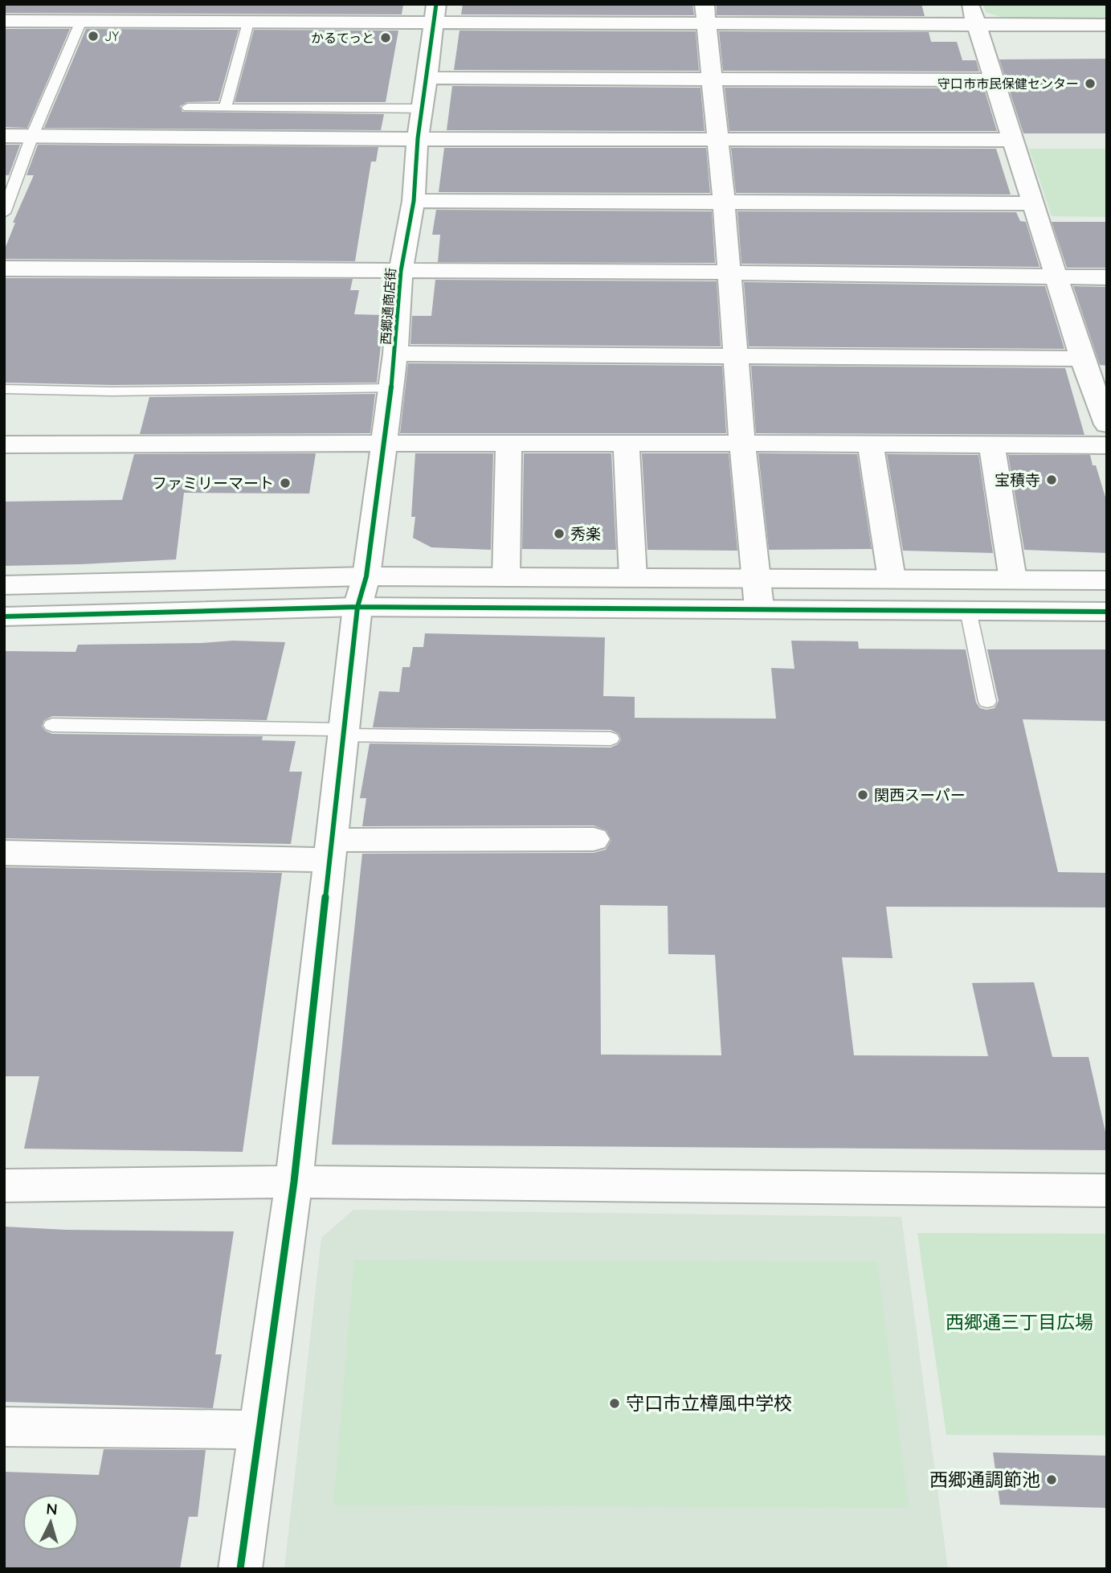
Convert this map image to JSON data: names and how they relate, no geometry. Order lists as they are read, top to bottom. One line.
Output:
{"streets":{"street":["西郷通商店街"]},"parks":["西郷通三丁目広場"],"places":["JY","かるてっと","守口市市民保健センター","宝積寺","ファミリーマート","秀楽","関西スーパー","守口市立樟風中学校","西郷通調節池"],"north":"top"}
